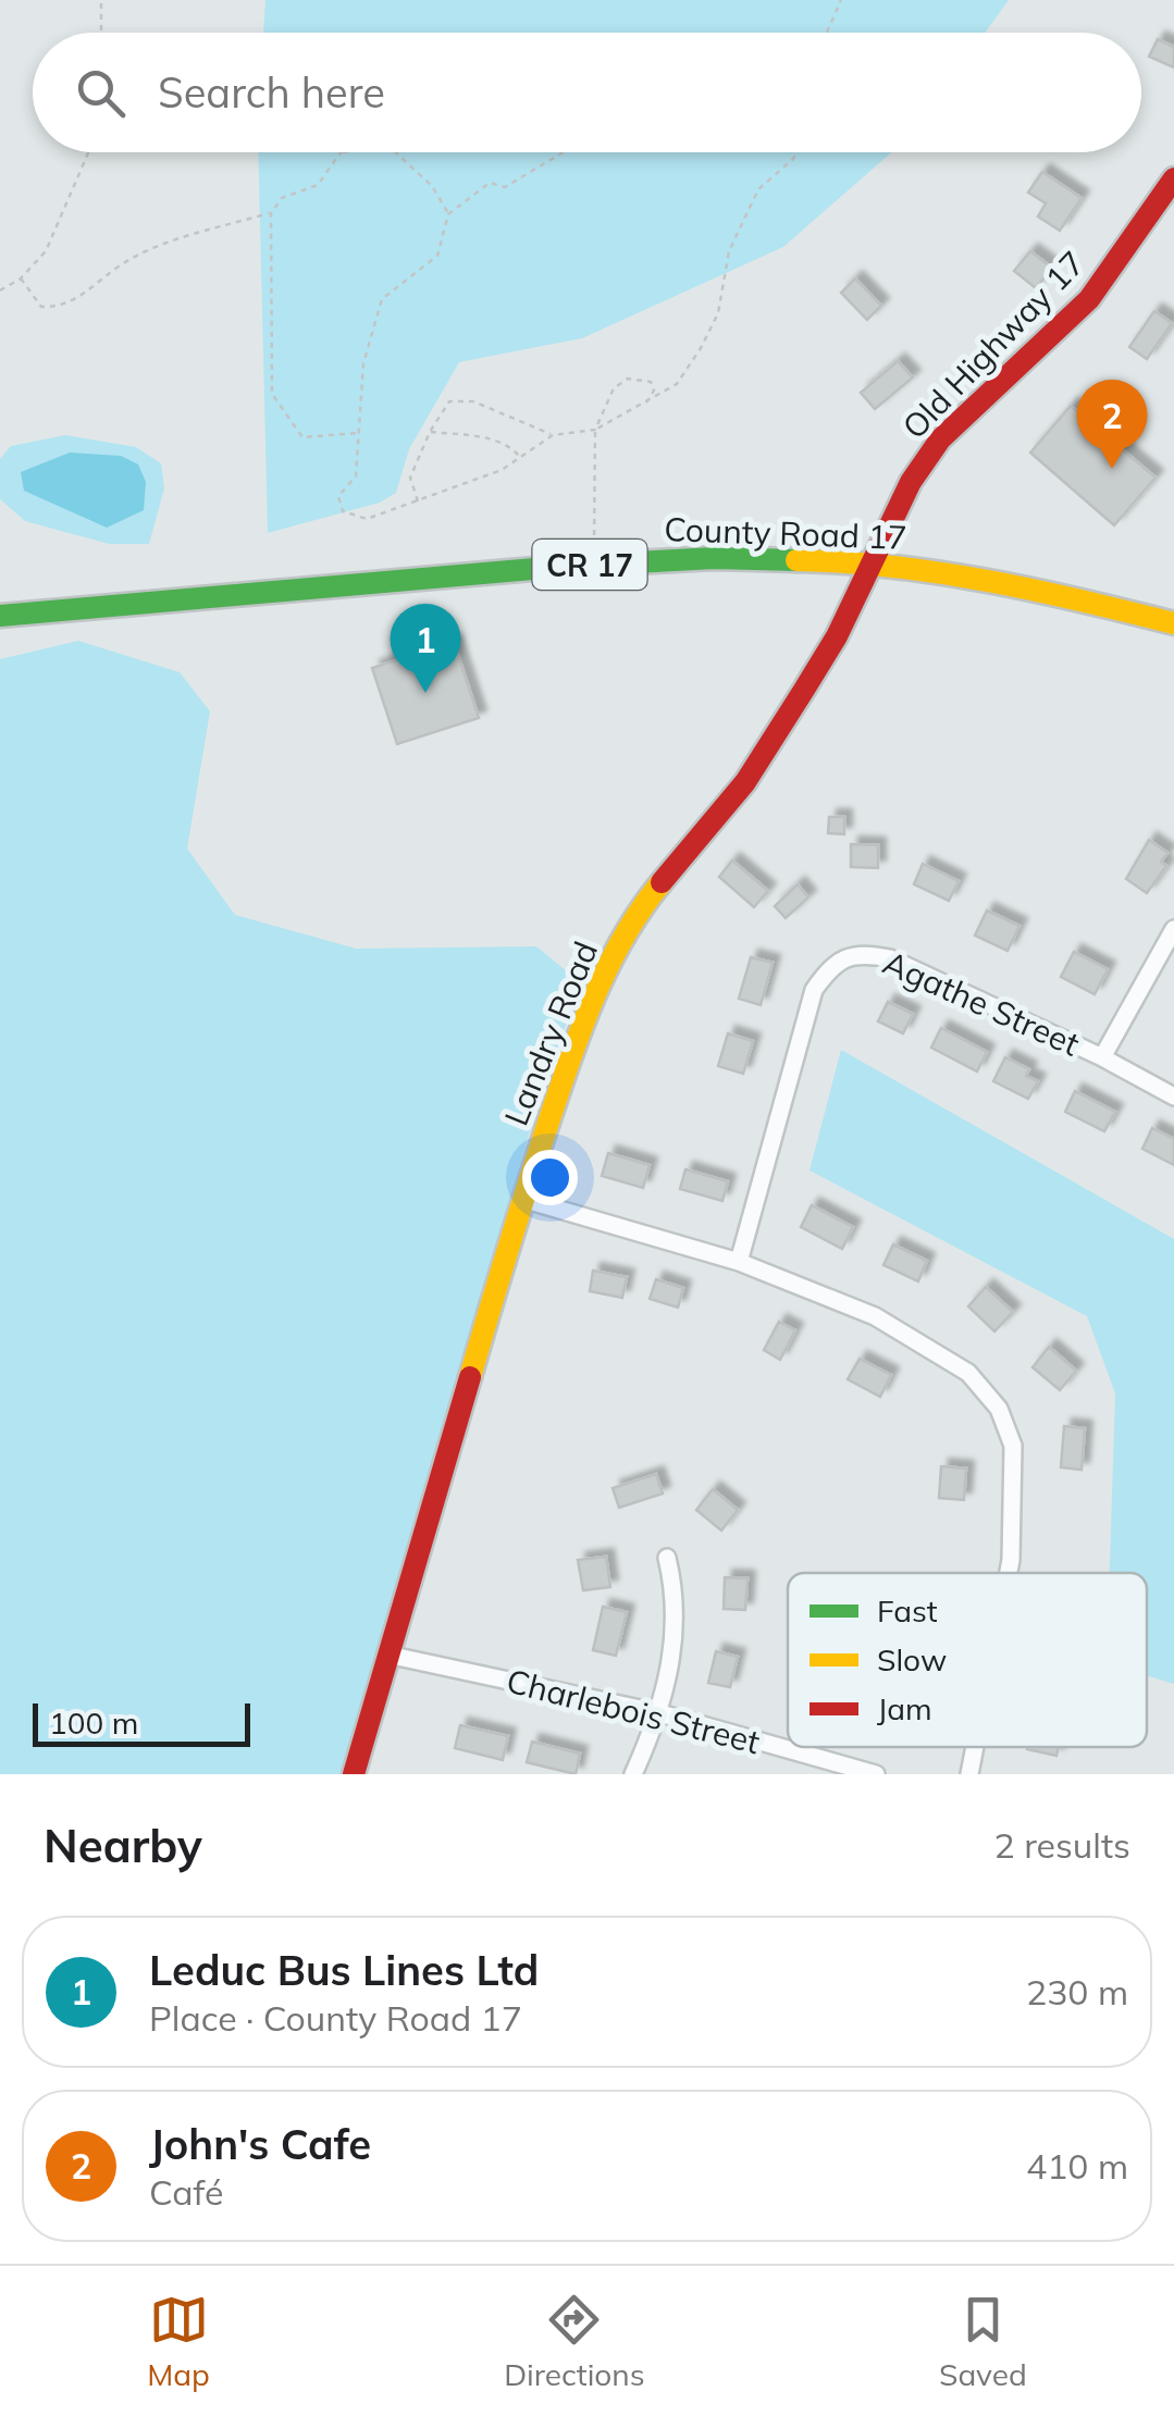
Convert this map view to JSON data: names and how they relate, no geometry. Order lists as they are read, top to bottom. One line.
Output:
{"streets":{"main road":["Old Highway 17","County Road 17","CR 17","Landry Road"],"street":["Agathe Street","Charlebois Street"]},"crossings":[["Old Highway 17","County Road 17"],["Old Highway 17","Landry Road"],["County Road 17","Landry Road"],["Landry Road","Charlebois Street"]],"legend":["Fast","Slow","Jam"],"scale_bar":"100 m","page":{"search":"Search here","pins":["2","1"],"scale":"100 m","heading":["Nearby","2 results"],"list":[{"mark":"1","name":"Leduc Bus Lines Ltd","note":"Place · County Road 17","value":"230 m"},{"mark":"2","name":"John's Cafe","note":"Café","value":"410 m"}],"nav":["Map","Directions","Saved"]}}
